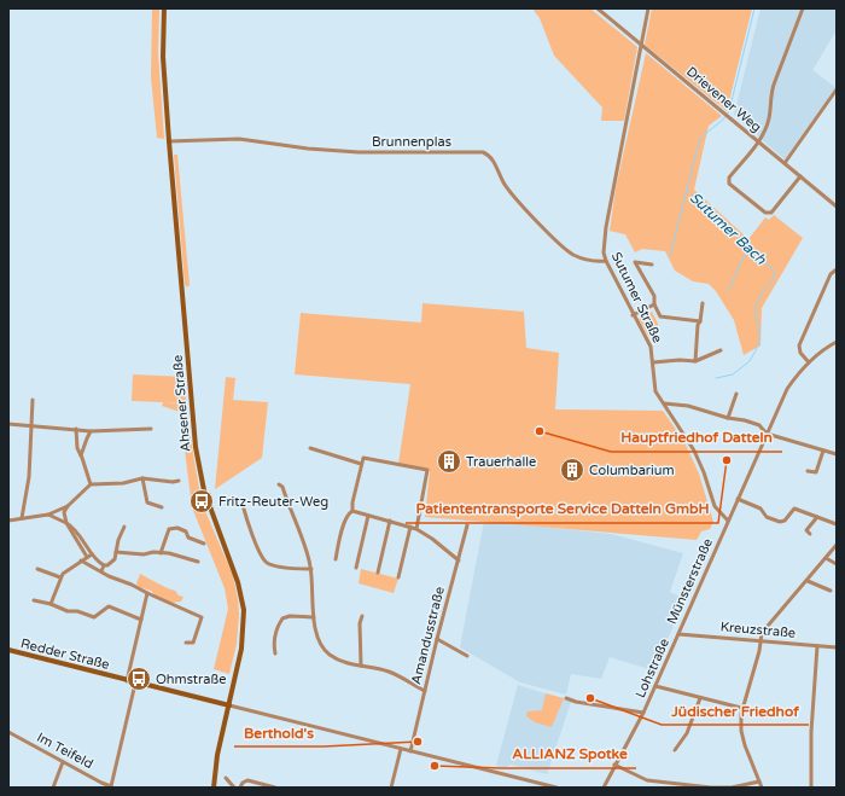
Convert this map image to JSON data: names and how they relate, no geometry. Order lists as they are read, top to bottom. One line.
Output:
{"streets":{"main road":["Ahsener Straße","Redder Straße"],"street":["Drievener Weg","Brunnenplas","Sutumer Straße","Münsterstraße","Kreuzstraße","Amandusstraße","Lohstraße","Im Teifeld"]},"crossings":[["Drievener Weg","Sutumer Straße"],["Brunnenplas","Sutumer Straße"],["Brunnenplas","Ahsener Straße"],["Sutumer Straße","Münsterstraße"],["Ahsener Straße","Redder Straße"],["Münsterstraße","Kreuzstraße"],["Münsterstraße","Lohstraße"],["Kreuzstraße","Lohstraße"]],"water":["Sutumer Bach"],"places":{"other":["Hauptfriedhof Datteln","Patiententransporte Service Datteln GmbH","Jüdischer Friedhof","Berthold's","ALLIANZ Spotke"],"building":["Trauerhalle","Columbarium"],"bus stop":["Fritz-Reuter-Weg","Ohmstraße"]}}
